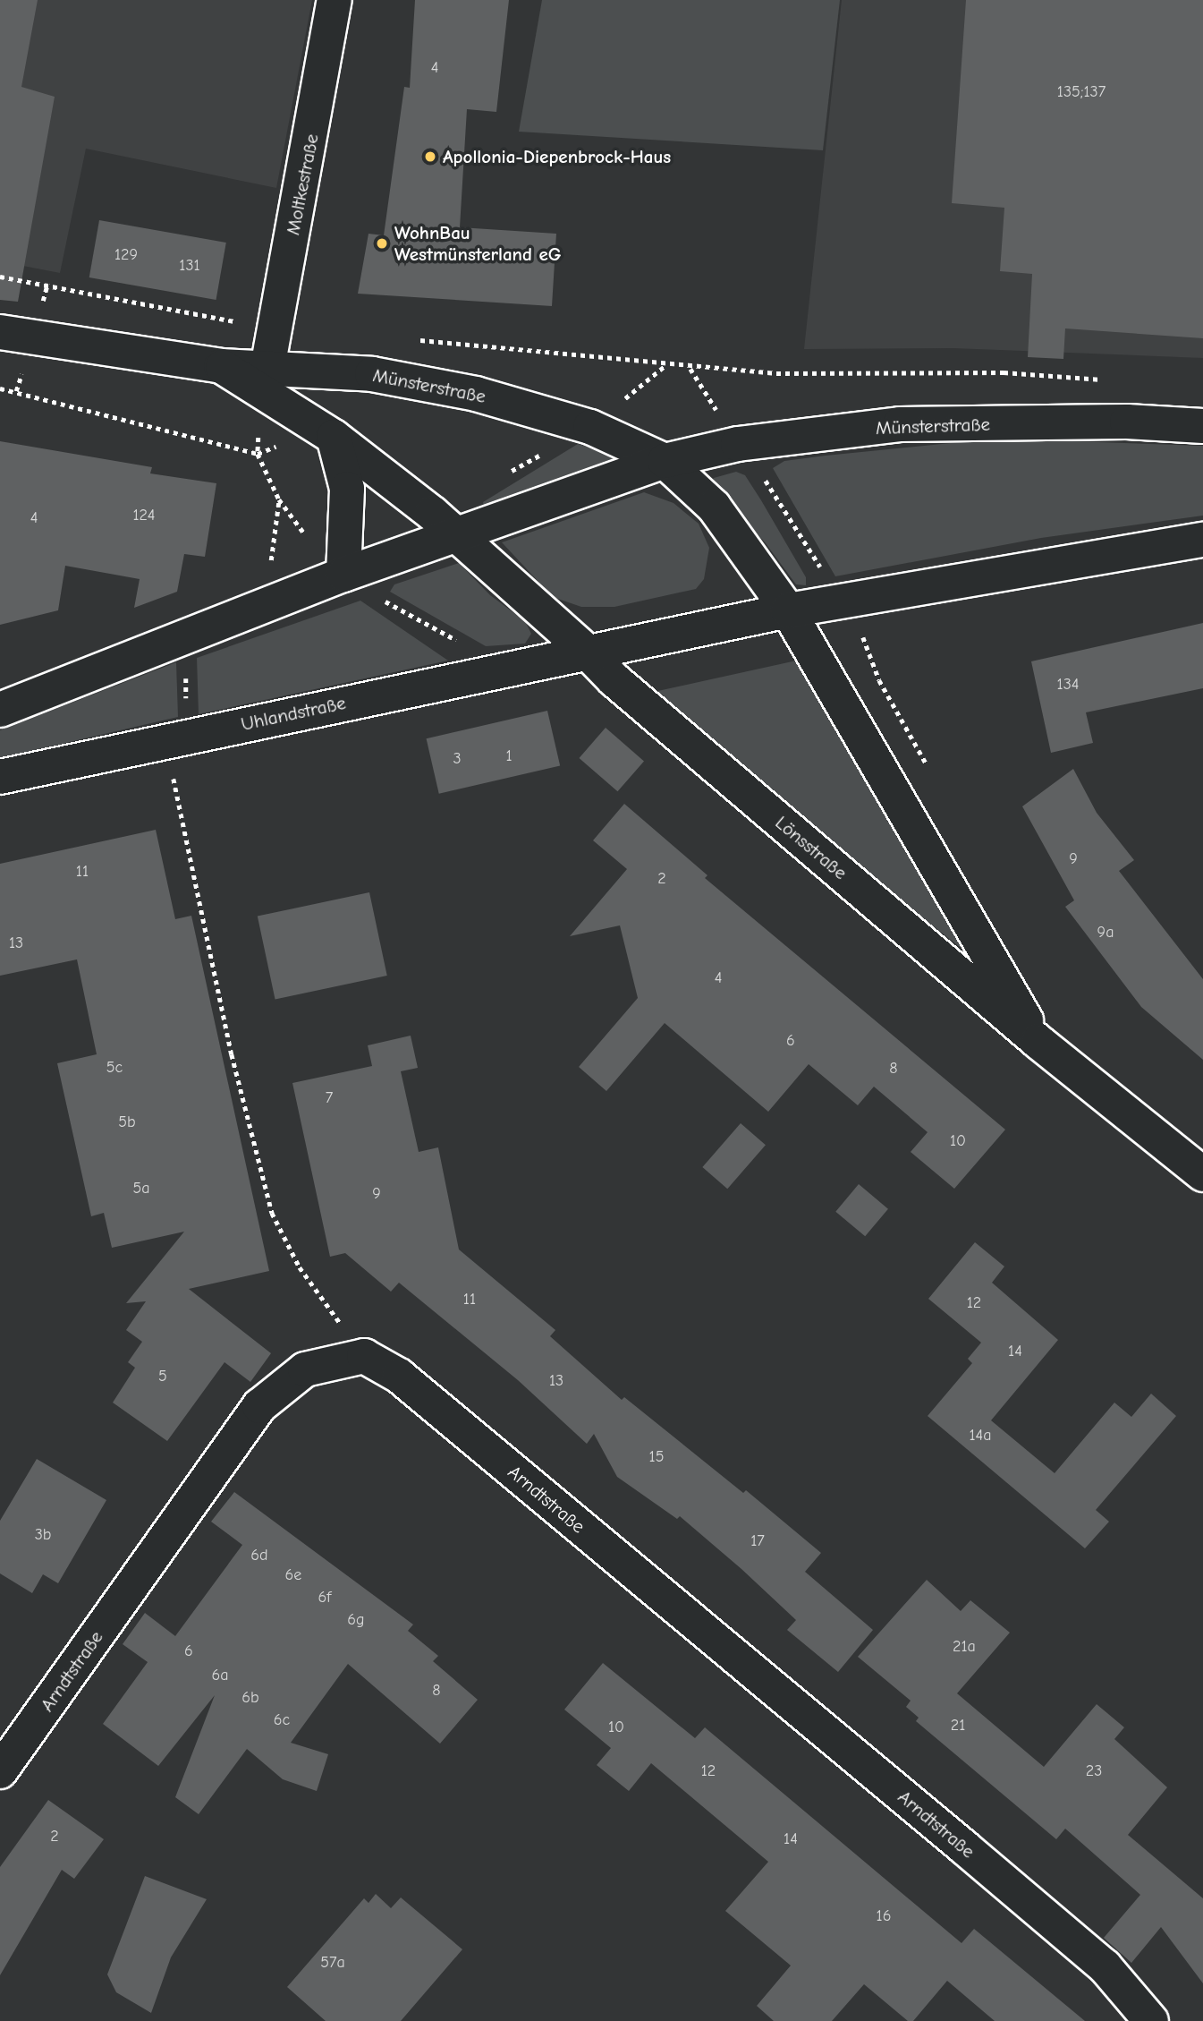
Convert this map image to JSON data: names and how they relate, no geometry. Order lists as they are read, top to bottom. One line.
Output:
{"streets":{"main road":["Moltkestraße","Münsterstraße","Uhlandstraße","Lönsstraße","Arndtstraße"]},"crossings":[["Moltkestraße","Münsterstraße"],["Münsterstraße","Uhlandstraße"],["Münsterstraße","Lönsstraße"],["Uhlandstraße","Lönsstraße"]],"places":["Apollonia-Diepenbrock-Haus","WohnBau Westmünsterland eG"],"house_numbers":["4","135;137","129","131","124","4","134","1","3","9","11","2","9a","13","4","6","5c","8","7","5b","10","5a","9","11","12","14","5","13","14a","15","3b","17","6d","6e","6f","6g","21a","6","6a","8","6b","6c","21","10","12","23","2","14","16","57a"]}
